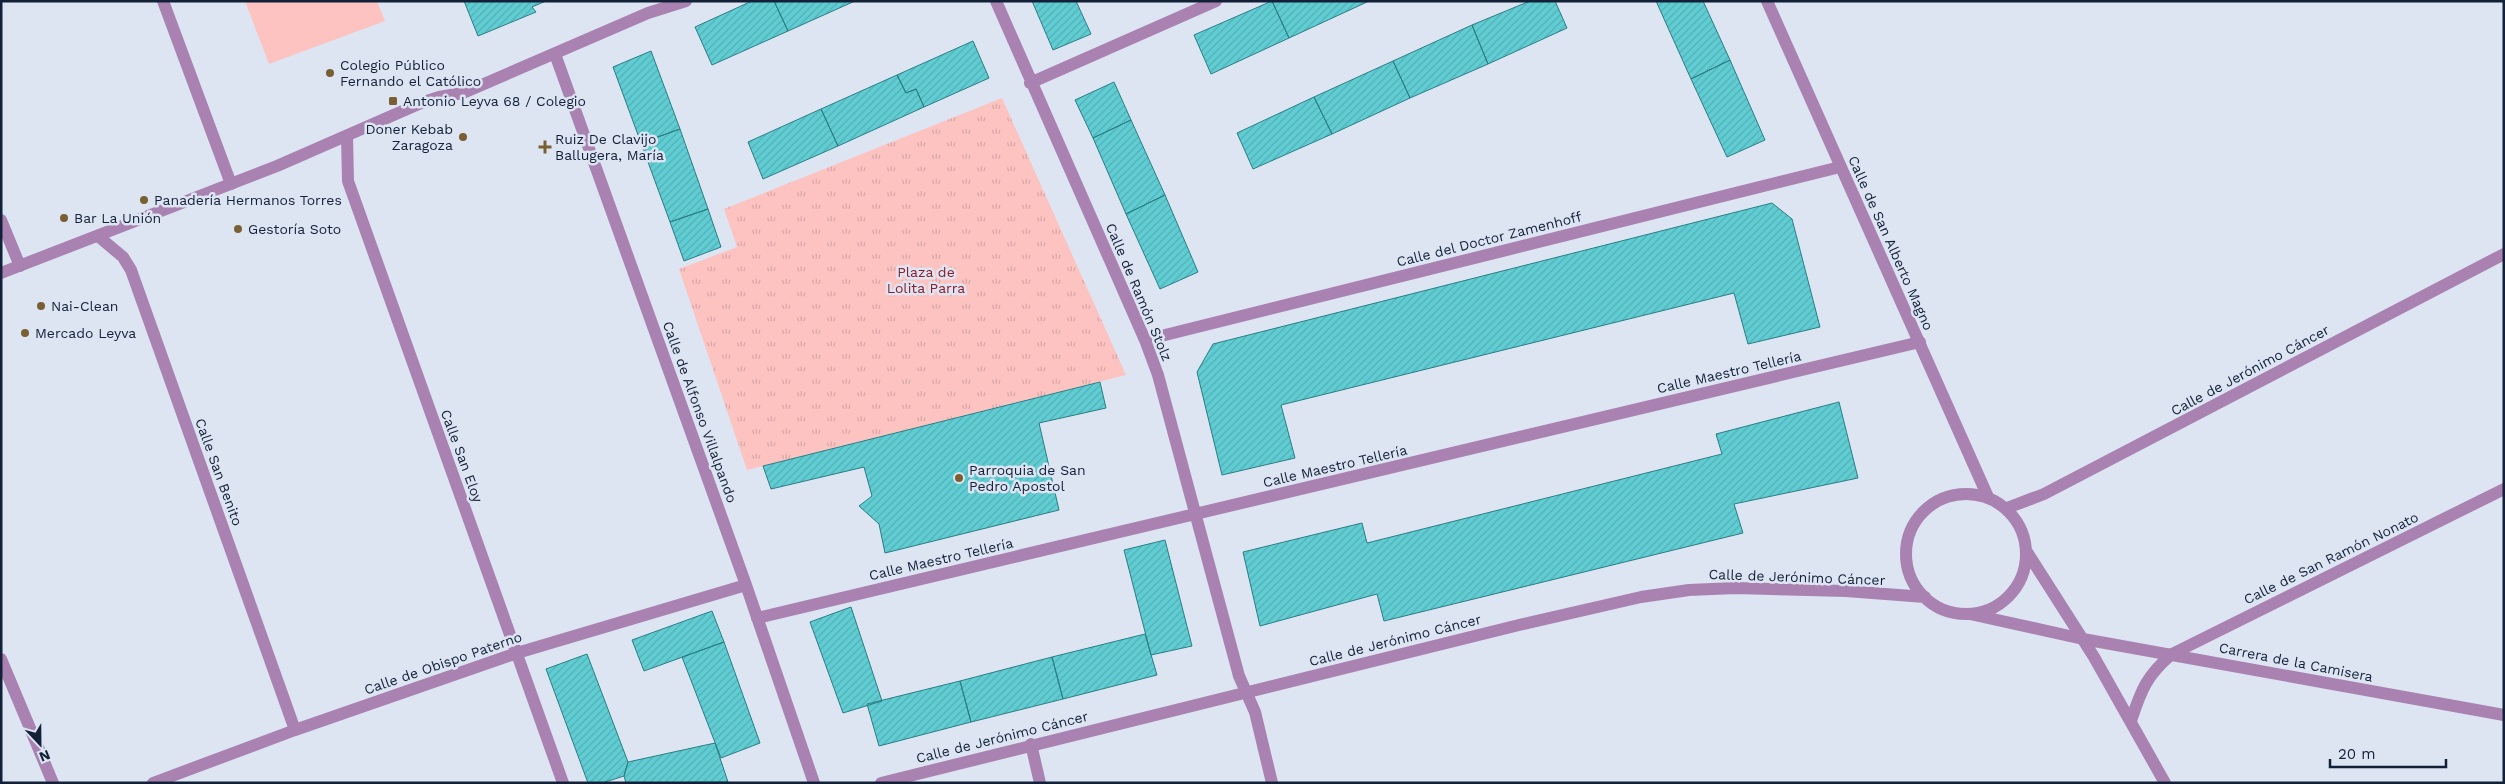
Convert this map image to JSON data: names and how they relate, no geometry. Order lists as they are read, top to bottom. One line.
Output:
{"streets":{"street":["Calle del Doctor Zamenhoff","Calle de San Alberto Magno","Calle de Ramón Stolz","Calle de Jerónimo Cáncer","Calle Maestro Tellería","Calle de Alfonso Villalpando","Calle San Eloy","Calle San Benito","Calle de San Ramón Nonato","Carrera de la Camisera","Calle de Obispo Paterno"]},"crossings":[["Calle del Doctor Zamenhoff","Calle de San Alberto Magno"],["Calle del Doctor Zamenhoff","Calle de Ramón Stolz"],["Calle de San Alberto Magno","Calle de Jerónimo Cáncer"],["Calle de San Alberto Magno","Calle Maestro Tellería"],["Calle de San Alberto Magno","Carrera de la Camisera"],["Calle de Ramón Stolz","Calle de Jerónimo Cáncer"],["Calle de Ramón Stolz","Calle Maestro Tellería"],["Calle de Jerónimo Cáncer","Carrera de la Camisera"],["Calle Maestro Tellería","Calle de Alfonso Villalpando"],["Calle de Alfonso Villalpando","Calle de Obispo Paterno"],["Calle San Eloy","Calle de Obispo Paterno"],["Calle San Benito","Calle de Obispo Paterno"],["Calle de San Ramón Nonato","Carrera de la Camisera"]],"parks":["Plaza de Lolita Parra"],"places":{"other":["Colegio Público Fernando el Católico","Doner Kebab Zaragoza","Panadería Hermanos Torres","Bar La Unión","Gestoría Soto","Nai-Clean","Mercado Leyva","Parroquia de San Pedro Apostol"],"transit":["Antonio Leyva 68 / Colegio"],"health":["Ruiz De Clavijo Ballugera, María"]},"scale_bar":"20 m","north":"bottom"}
